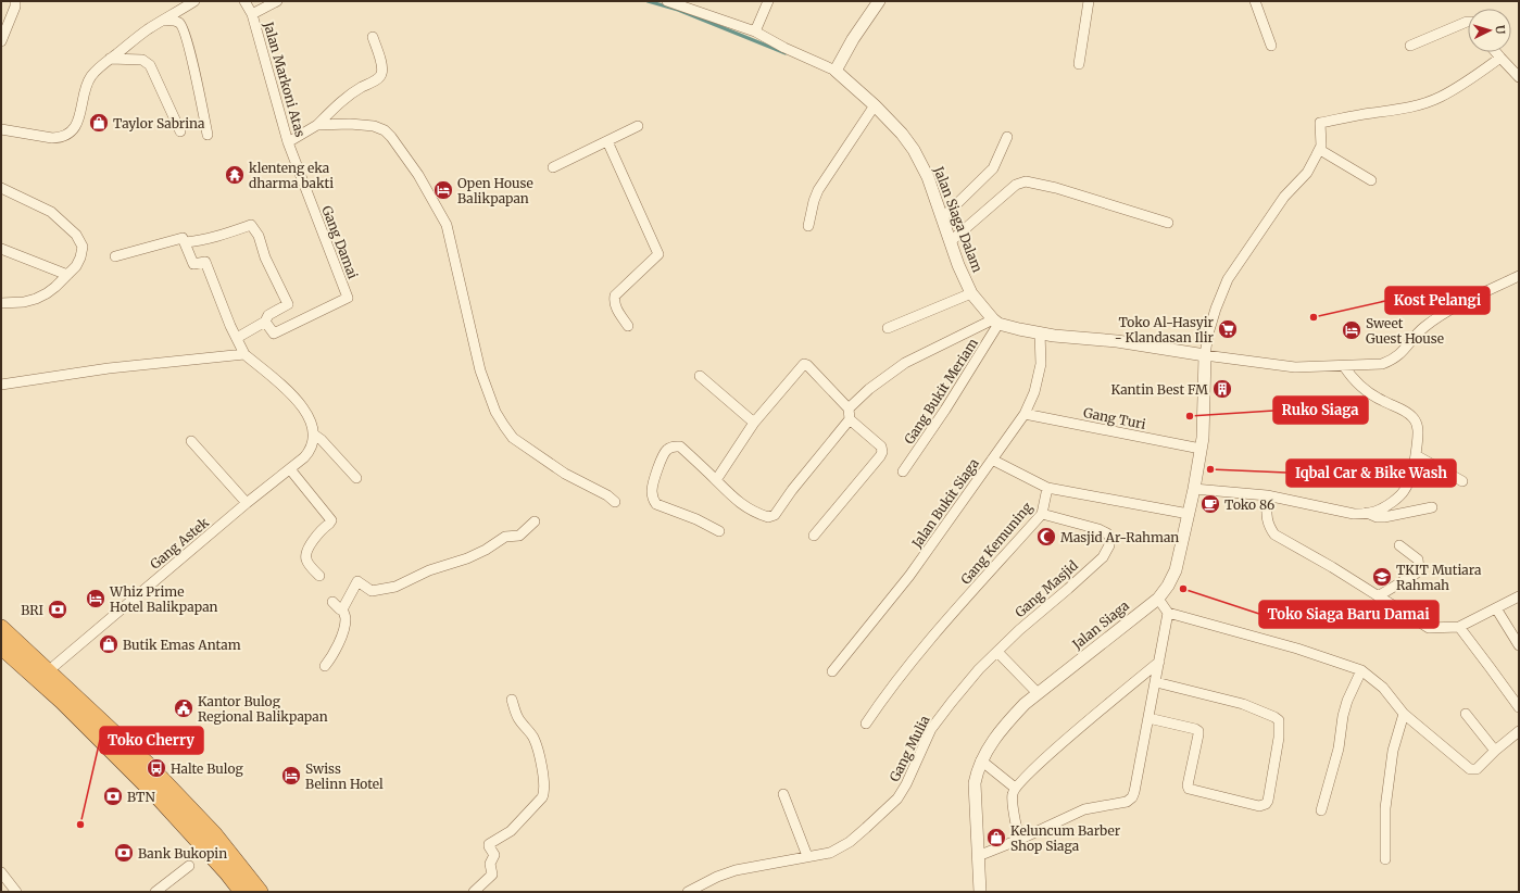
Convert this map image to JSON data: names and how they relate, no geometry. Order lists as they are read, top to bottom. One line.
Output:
{"streets":{"street":["Jalan Markoni Atas","Jalan Siaga Dalam","Gang Damai","Gang Bukit Meriam","Gang Turi","Jalan Bukit Siaga","Gang Astek","Gang Kemuning","Gang Masjid","Jalan Siaga","Gang Mulia"]},"crossings":[["Jalan Markoni Atas","Gang Damai"],["Jalan Siaga Dalam","Gang Bukit Meriam"],["Gang Turi","Jalan Bukit Siaga"],["Gang Turi","Jalan Siaga"],["Gang Kemuning","Gang Masjid"],["Gang Masjid","Gang Mulia"]],"places":{"shop":["Taylor Sabrina","Butik Emas Antam","Keluncum Barber Shop Siaga"],"temple":["klenteng eka dharma bakti"],"hotel":["Open House Balikpapan","Sweet Guest House","Whiz Prime Hotel Balikpapan","Swiss Belinn Hotel"],"other":["Kost Pelangi","Ruko Siaga","Iqbal Car & Bike Wash","Toko Siaga Baru Damai","Toko Cherry"],"supermarket":["Toko Al-Hasyir - Klandasan Ilir"],"building":["Kantin Best FM"],"cafe":["Toko 86"],"mosque":["Masjid Ar-Rahman"],"school or university":["TKIT Mutiara Rahmah"],"bank":["BRI","BTN","Bank Bukopin"],"public building":["Kantor Bulog Regional Balikpapan"],"bus stop":["Halte Bulog"]},"north":"right"}
